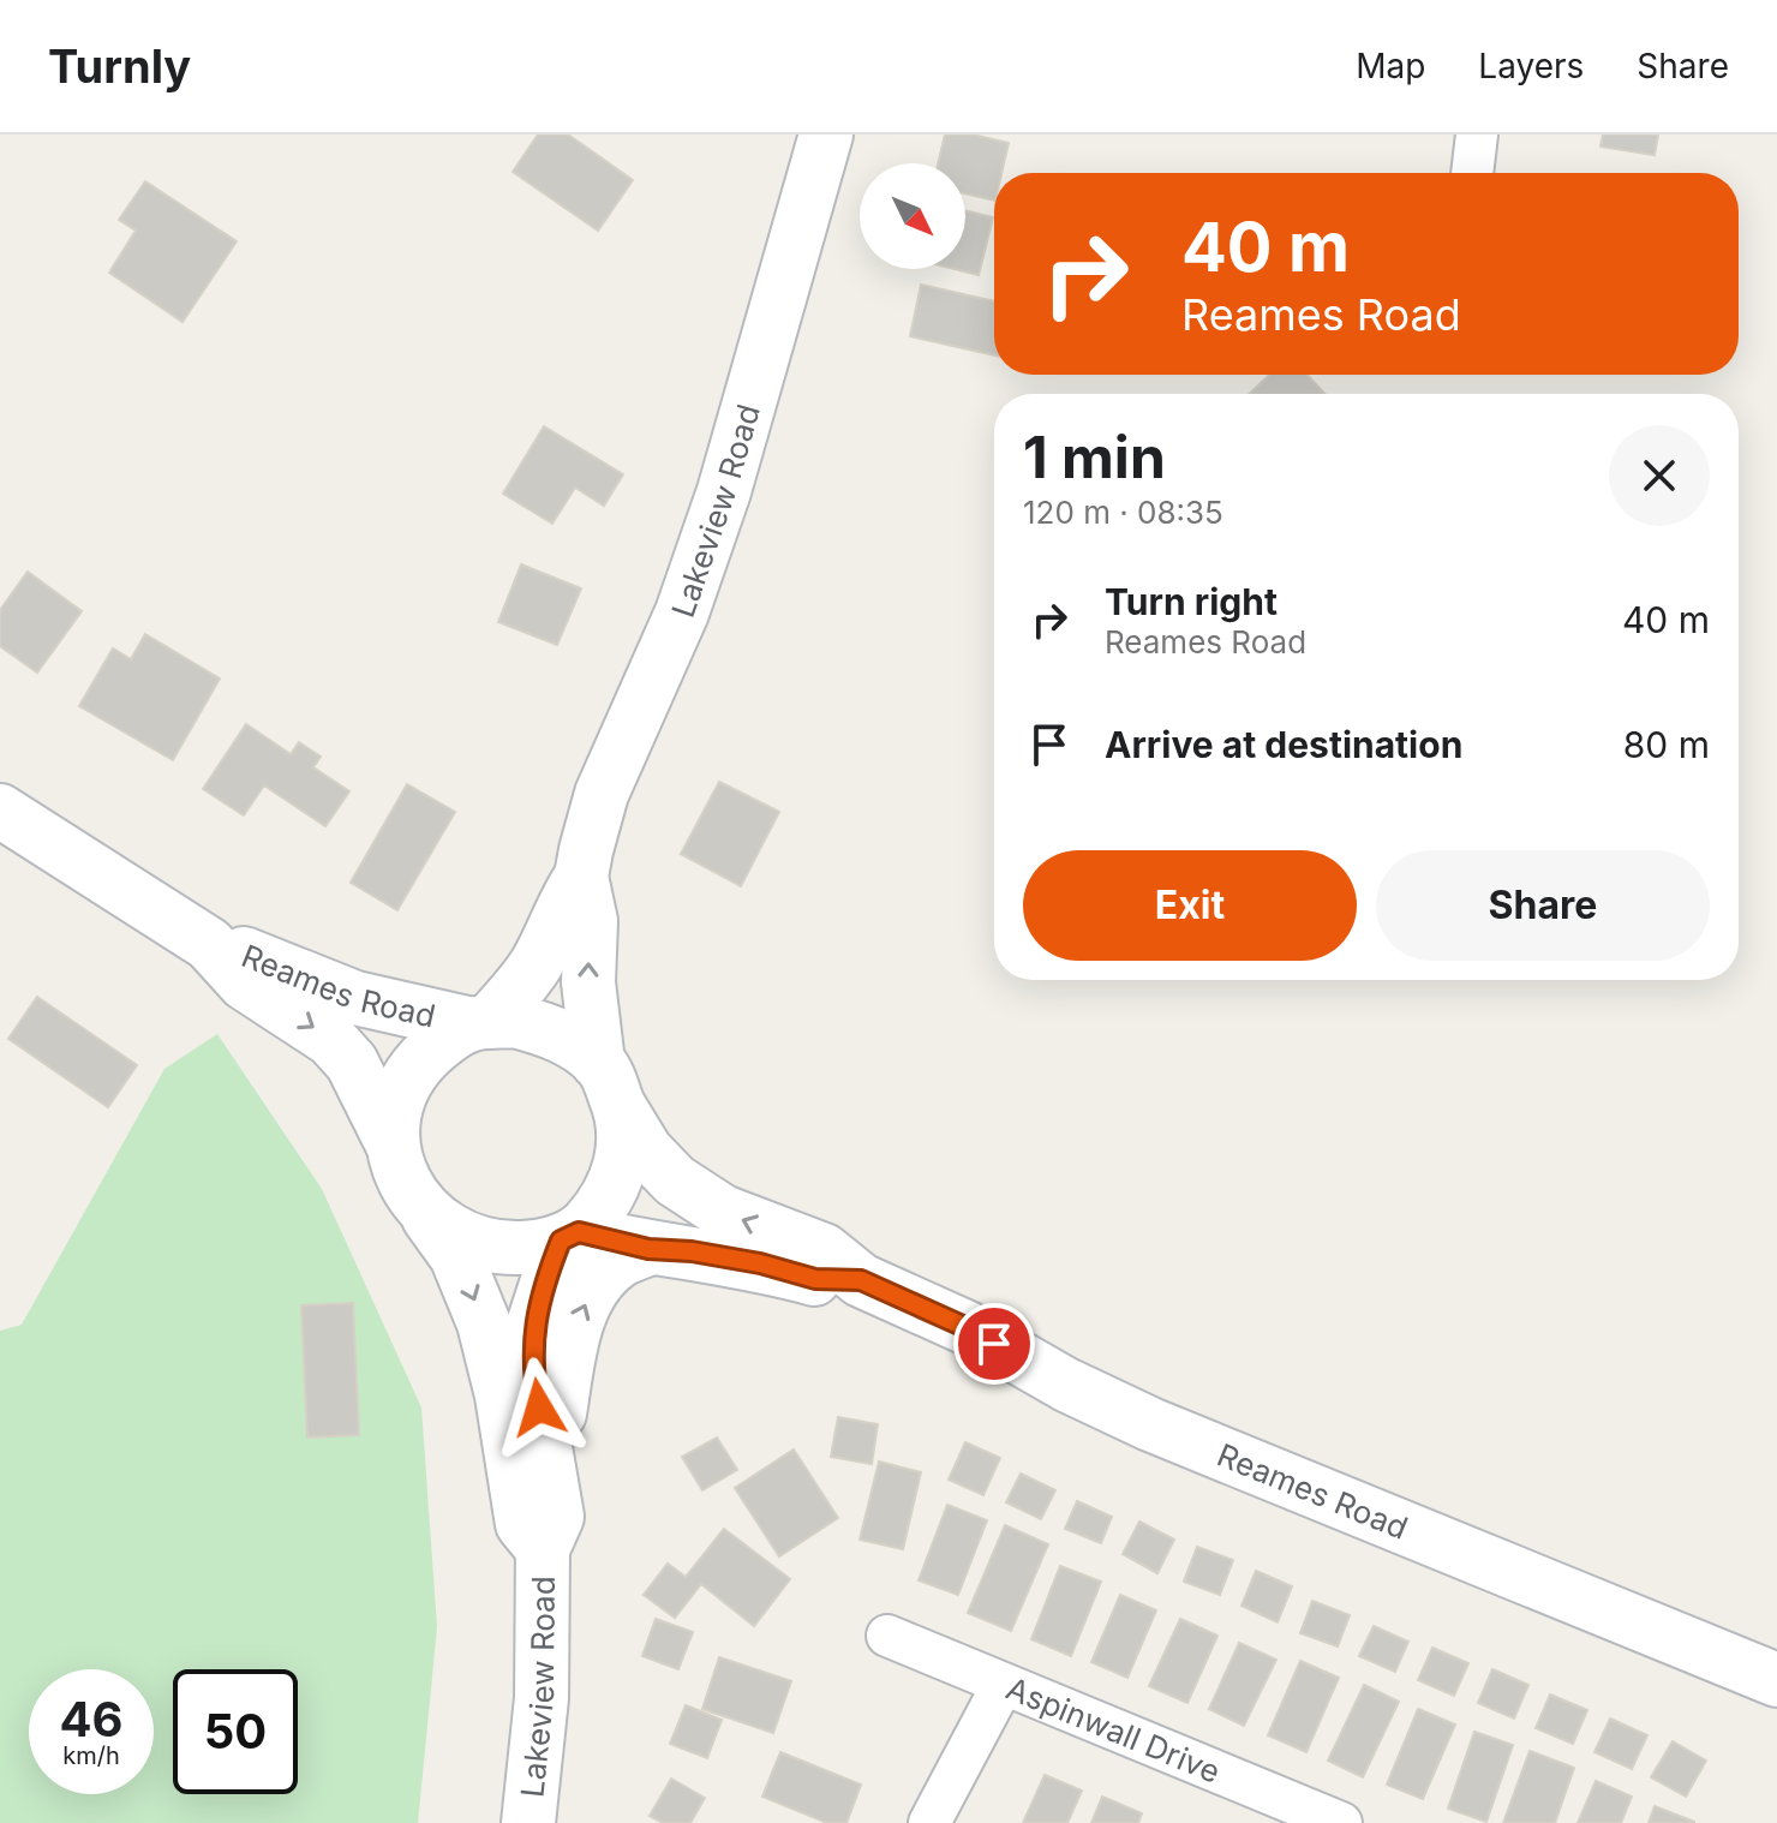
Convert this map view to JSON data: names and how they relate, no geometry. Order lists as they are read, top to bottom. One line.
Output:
{"streets":{"main road":["Lakeview Road","Reames Road"],"street":["Aspinwall Drive"]},"crossings":[["Lakeview Road","Reames Road"]],"north":"bottom right","page":{"header":"Turnly","nav":["Map","Layers","Share"],"turn":["40 m","Reames Road"],"heading":["1 min","120 m · 08:35"],"list":[{"name":"Turn right","note":"Reames Road","value":"40 m"},{"name":"Arrive at destination","value":"80 m"}],"buttons":["Exit","Share"],"speed":"46 km/h","limit":"50"}}
